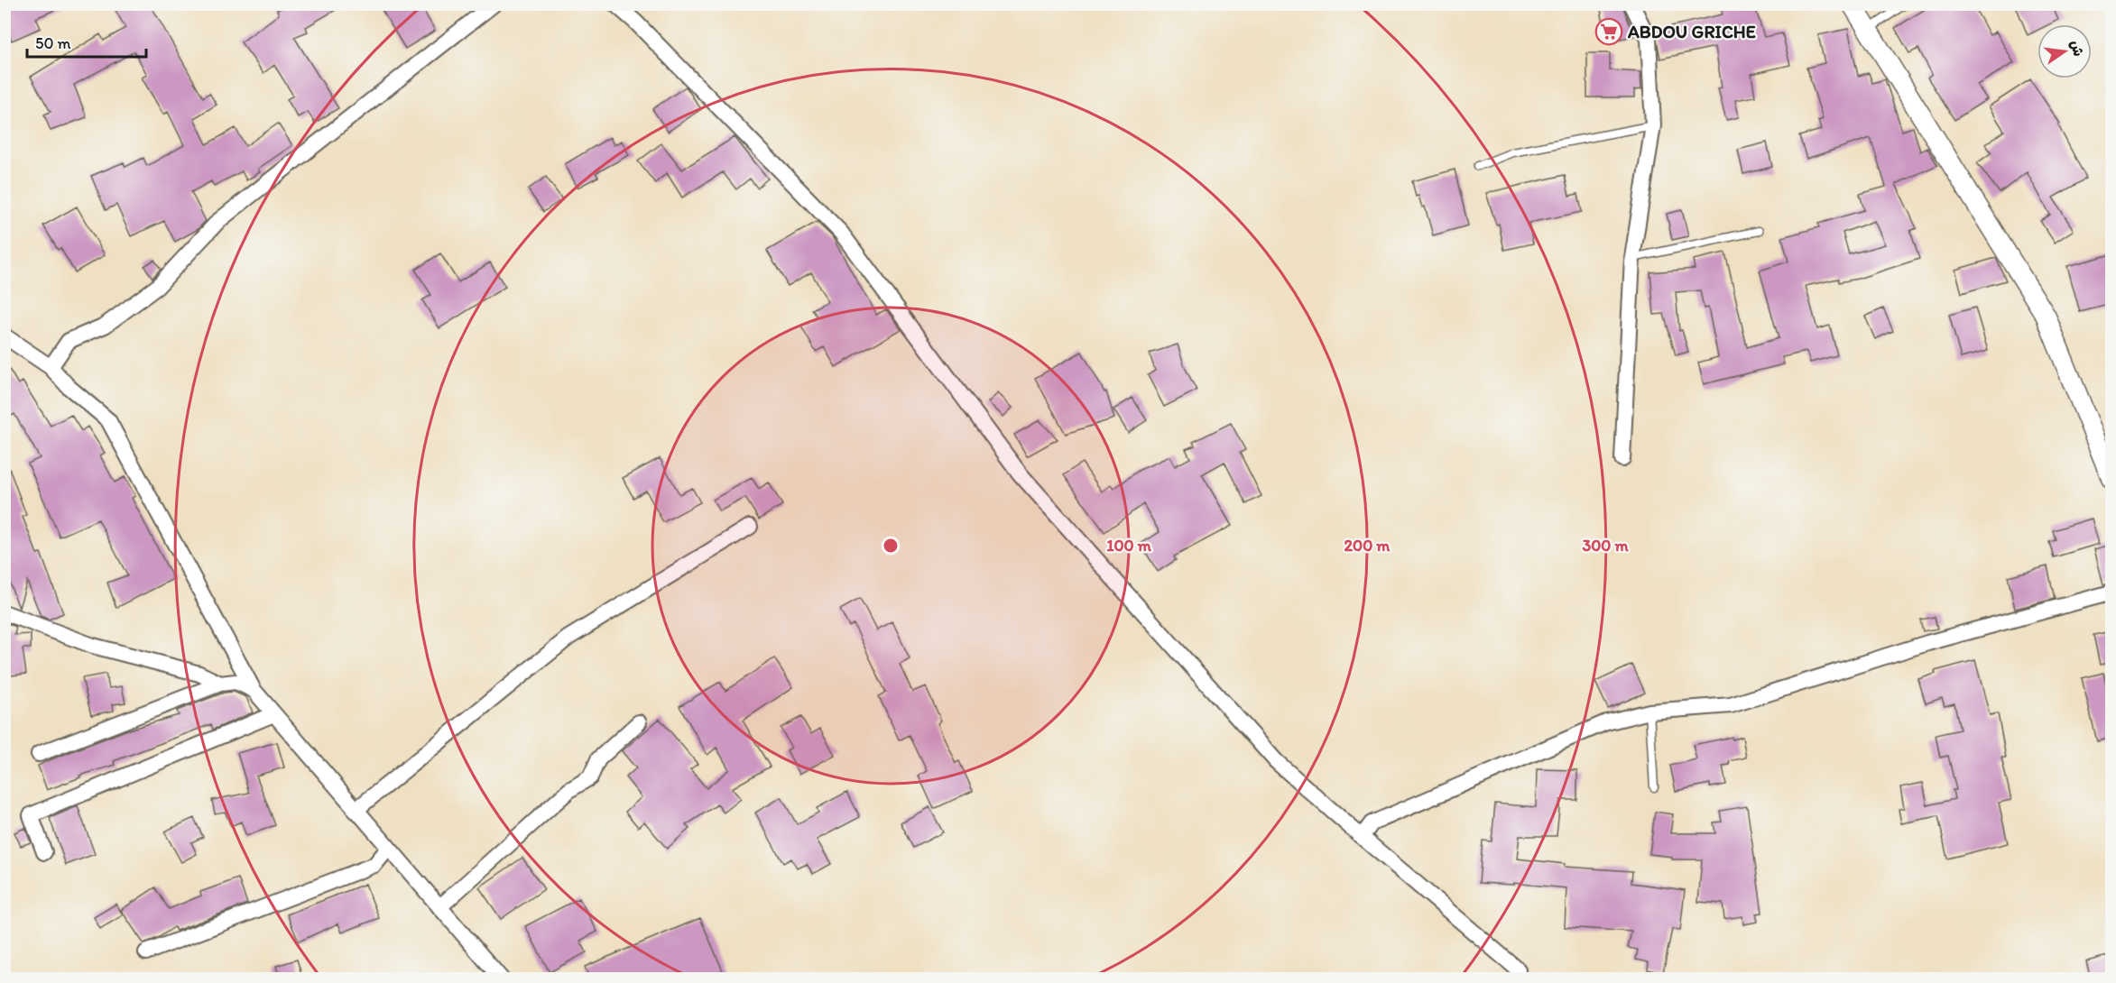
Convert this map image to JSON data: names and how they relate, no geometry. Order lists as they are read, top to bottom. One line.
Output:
{"places":{"supermarket":["ABDOU GRICHE"]},"scale_bar":"50 m","north":"right","rings":["100 m","200 m","300 m"]}
